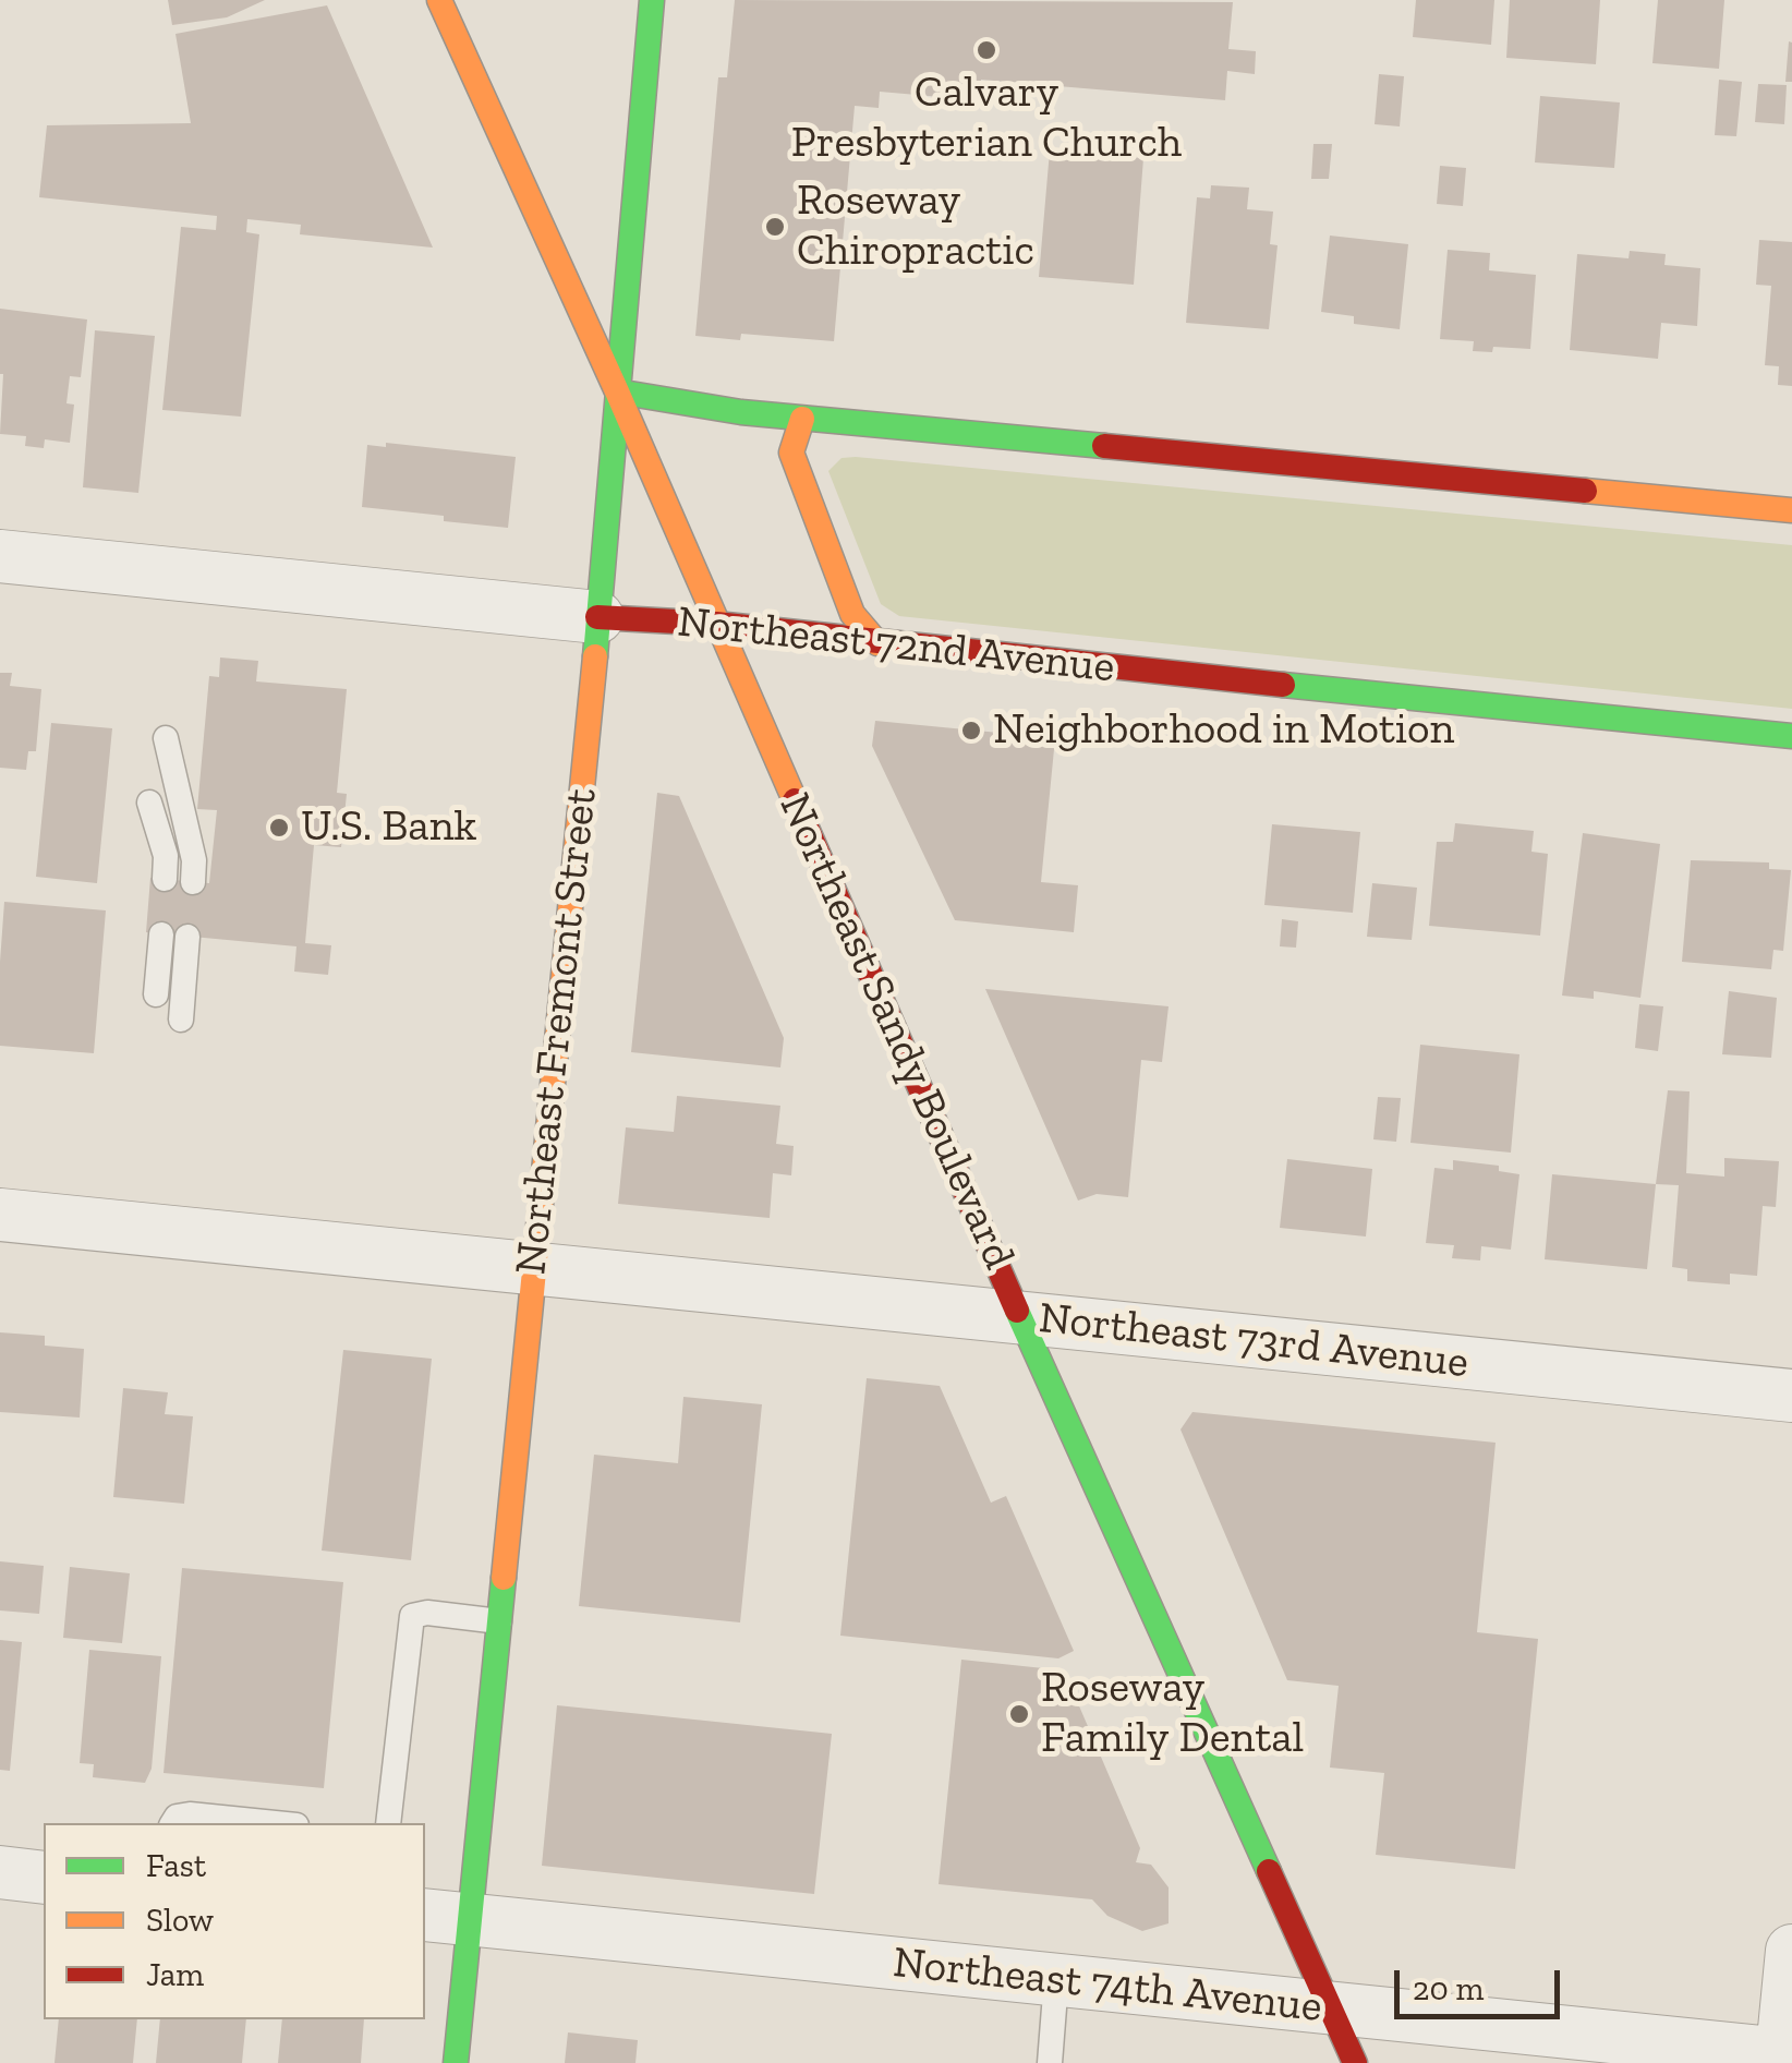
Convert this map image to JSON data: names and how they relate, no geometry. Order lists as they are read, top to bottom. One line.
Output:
{"streets":{"street":["Northeast 72nd Avenue","Northeast Fremont Street","Northeast Sandy Boulevard","Northeast 73rd Avenue","Northeast 74th Avenue"]},"crossings":[["Northeast 72nd Avenue","Northeast Fremont Street"],["Northeast 72nd Avenue","Northeast Sandy Boulevard"],["Northeast Fremont Street","Northeast Sandy Boulevard"],["Northeast Fremont Street","Northeast 73rd Avenue"],["Northeast Fremont Street","Northeast 74th Avenue"],["Northeast Sandy Boulevard","Northeast 73rd Avenue"],["Northeast Sandy Boulevard","Northeast 74th Avenue"]],"places":["Calvary Presbyterian Church","Roseway Chiropractic","Neighborhood in Motion","U.S. Bank","Roseway Family Dental"],"legend":["Fast","Slow","Jam"],"scale_bar":"20 m"}
